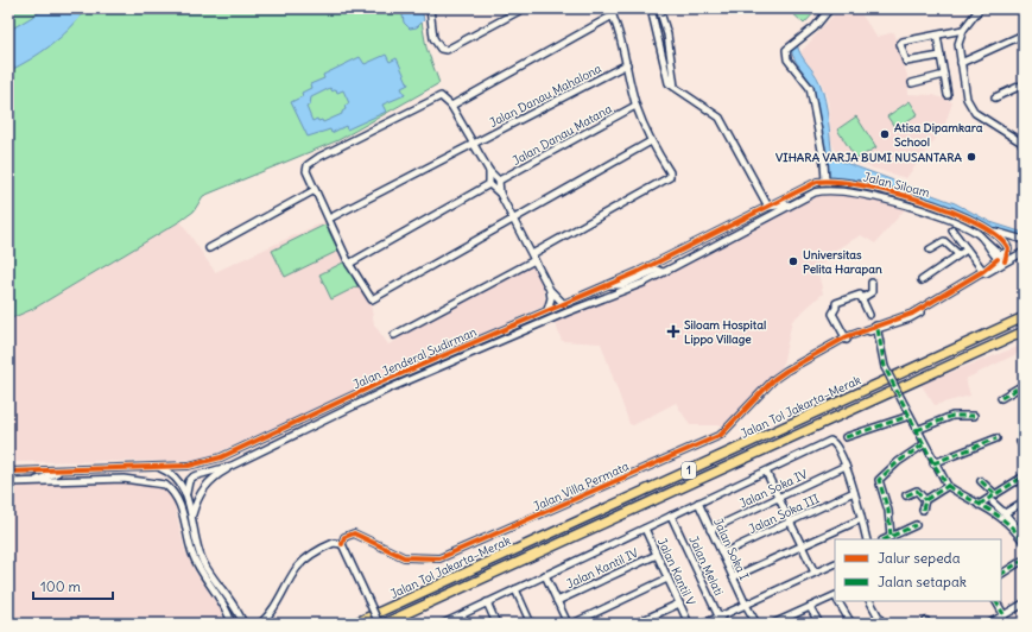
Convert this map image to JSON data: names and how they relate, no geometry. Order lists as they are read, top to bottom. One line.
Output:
{"streets":{"highway":["Jalan Tol Jakarta–Merak","1"],"street":["Jalan Danau Mahalona","Jalan Danau Matana","Jalan Siloam","Jalan Jenderal Sudirman","Jalan Villa Permata","Jalan Soka IV","Jalan Soka III","Jalan Soka I","Jalan Melati","Jalan Kantil IV","Jalan Kantil V"]},"crossings":[["Jalan Siloam","Jalan Jenderal Sudirman"],["Jalan Jenderal Sudirman","Jalan Villa Permata"],["Jalan Soka IV","Jalan Soka I"],["Jalan Soka III","Jalan Soka I"],["Jalan Kantil IV","Jalan Kantil V"]],"places":{"other":["Atisa Dipamkara School","VIHARA VARJA BUMI NUSANTARA","Universitas Pelita Harapan"],"health":["Siloam Hospital Lippo Village"]},"legend":["Jalur sepeda","Jalan setapak"],"scale_bar":"100 m"}
